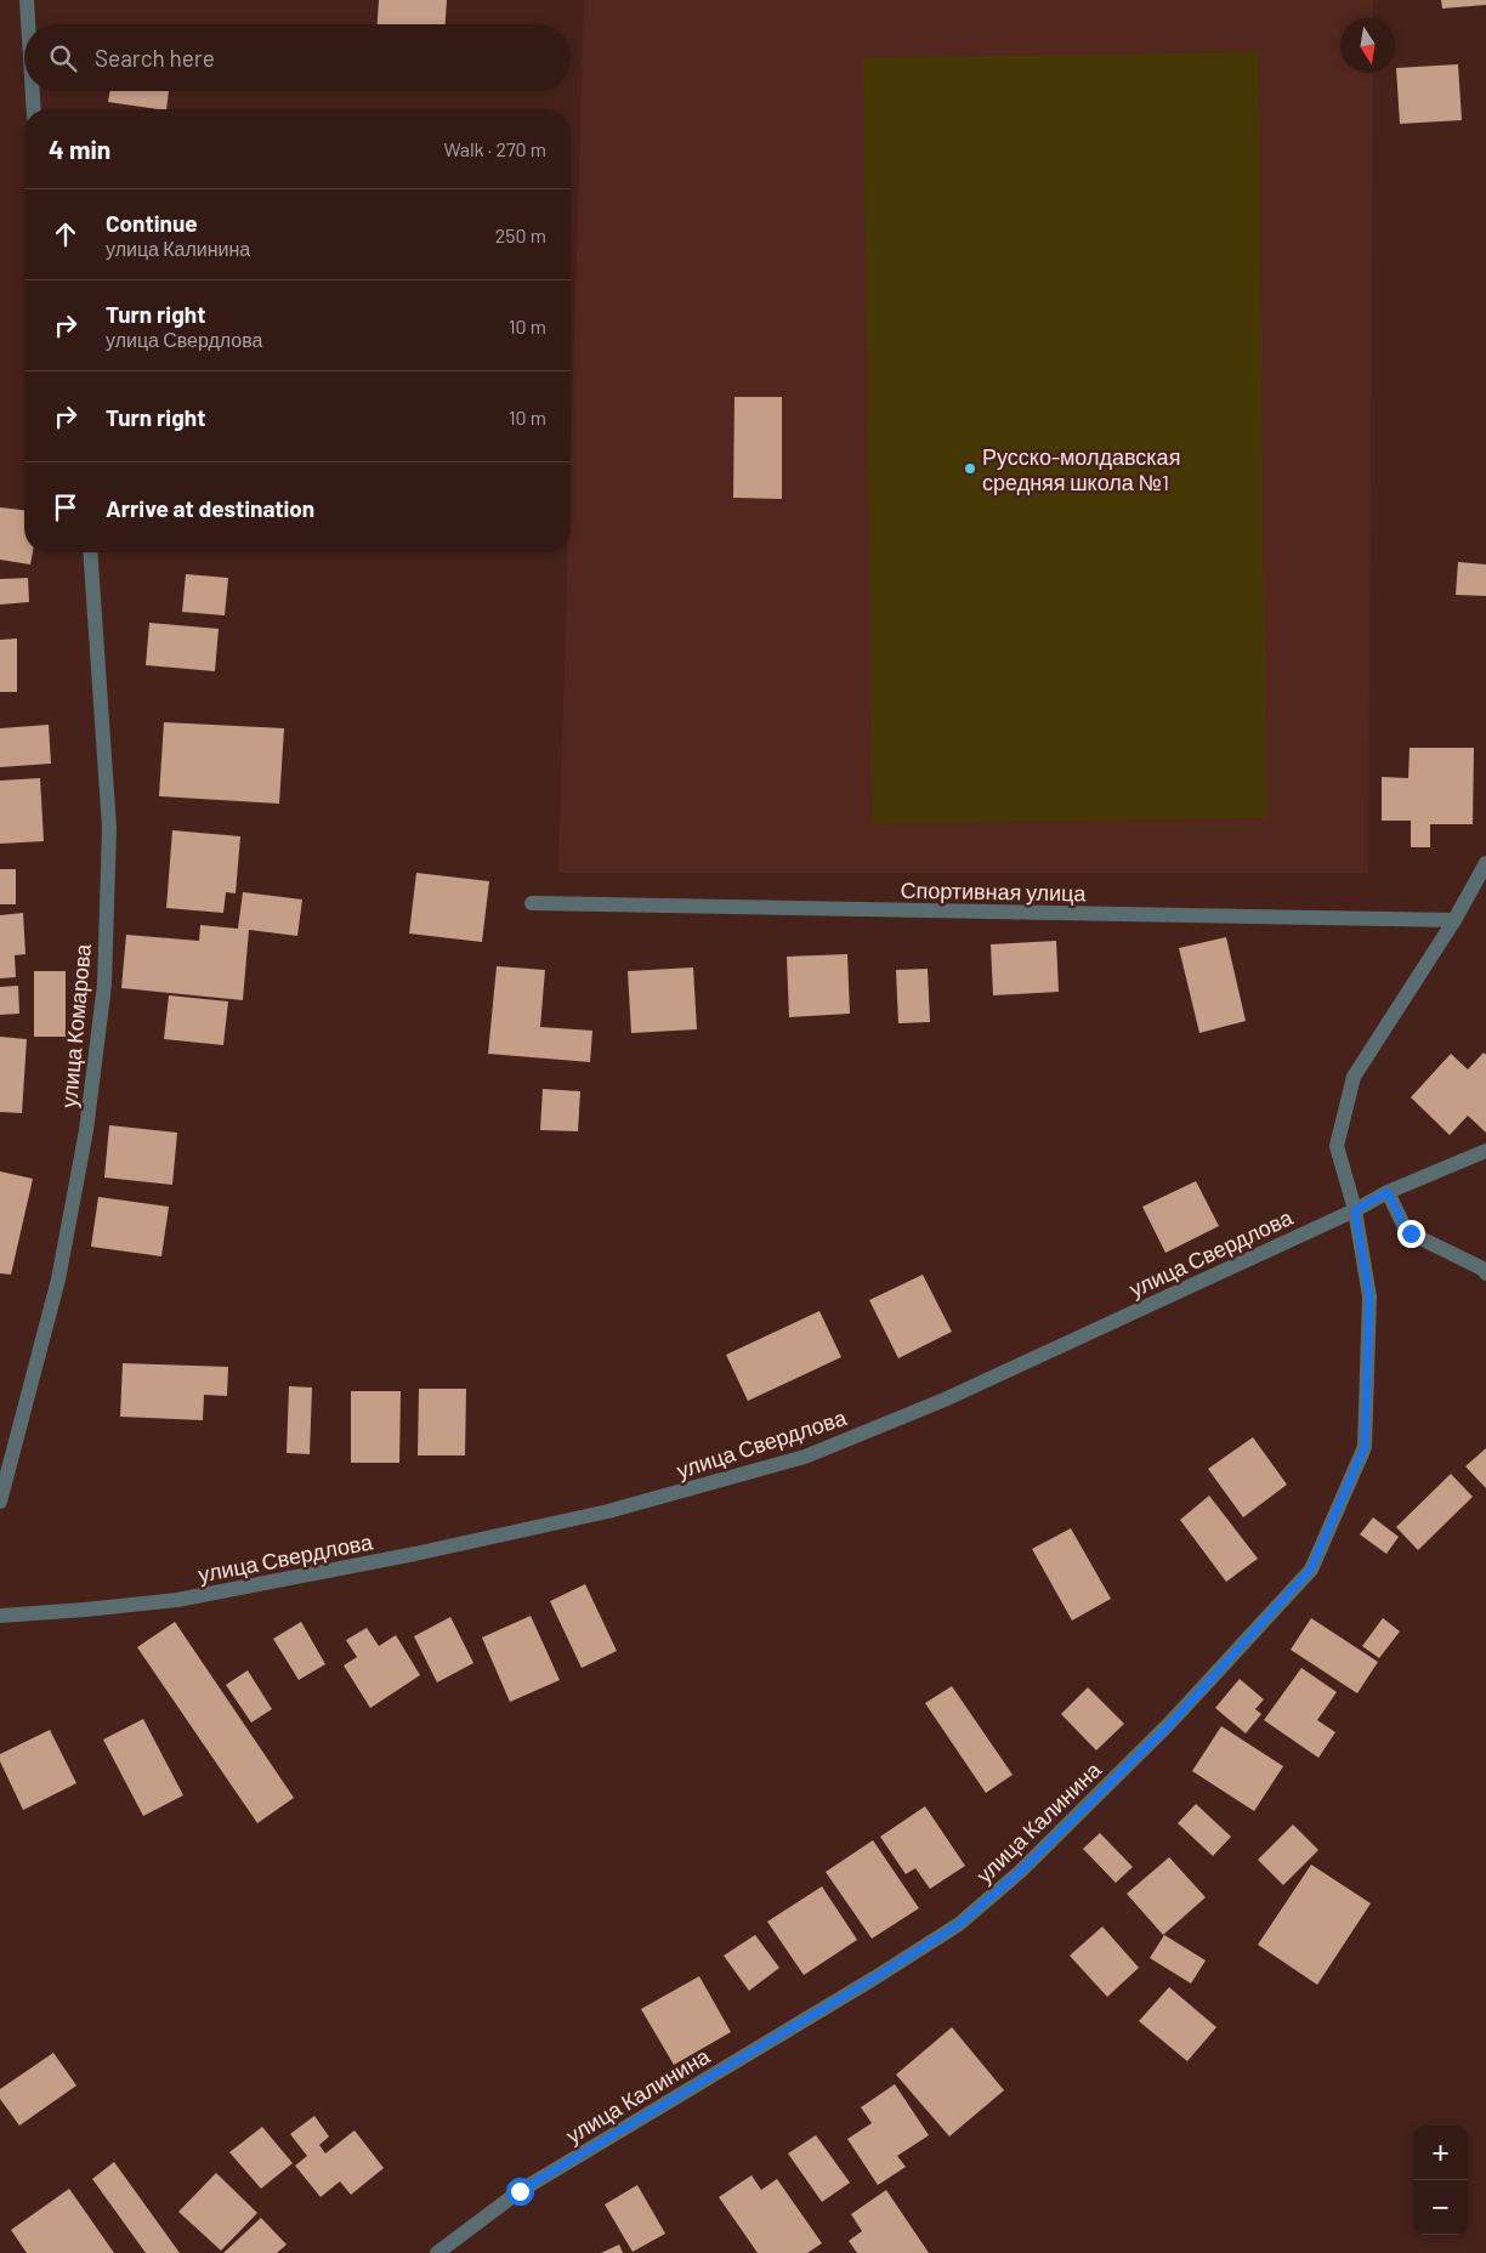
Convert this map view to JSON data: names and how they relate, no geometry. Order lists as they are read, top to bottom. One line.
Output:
{"streets":{"street":["Спортивная улица","улица Комарова","улица Свердлова","улица Калинина"]},"crossings":[["улица Свердлова","улица Калинина"]],"places":["Русско-молдавская средняя школа №1"],"north":"bottom","page":{"search":"Search here","heading":["4 min","Walk · 270 m"],"list":[["Continue","улица Калинина","250 m"],["Turn right","улица Свердлова","10 m"],["Turn right","10 m"],"Arrive at destination"],"map_buttons":["+","−"]}}
